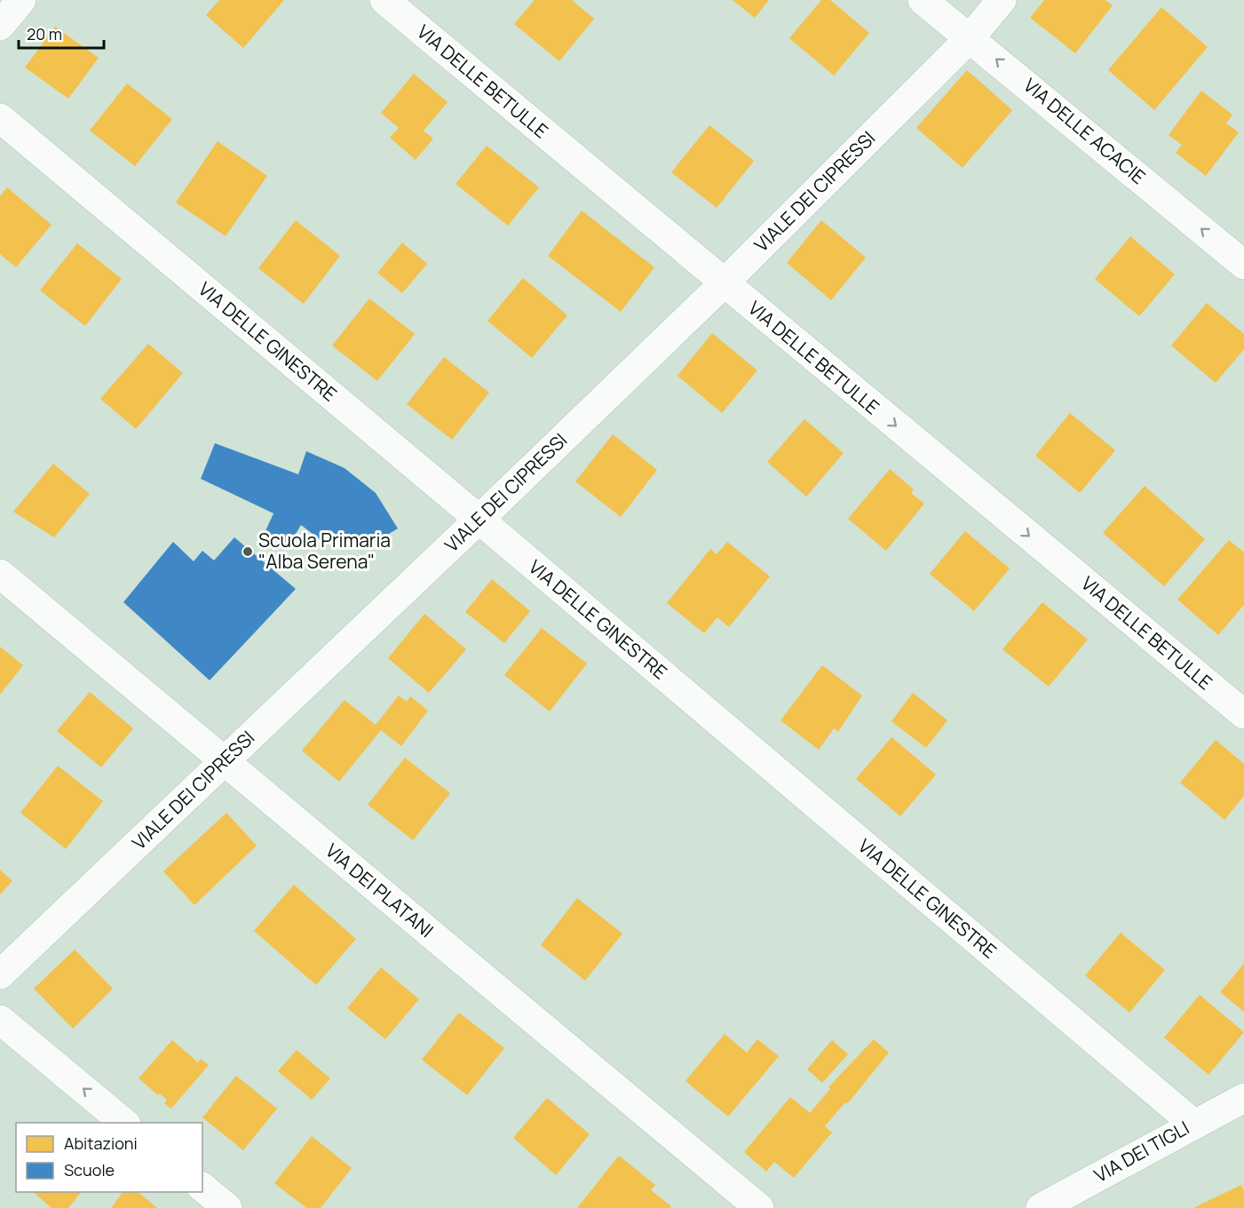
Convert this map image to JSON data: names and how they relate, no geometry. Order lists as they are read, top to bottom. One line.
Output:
{"streets":{"street":["VIA DELLE BETULLE","VIA DELLE ACACIE","VIALE DEI CIPRESSI","VIA DELLE GINESTRE","VIA DEI PLATANI","VIA DEI TIGLI"]},"crossings":[["VIA DELLE BETULLE","VIALE DEI CIPRESSI"],["VIA DELLE ACACIE","VIALE DEI CIPRESSI"],["VIALE DEI CIPRESSI","VIA DELLE GINESTRE"],["VIALE DEI CIPRESSI","VIA DEI PLATANI"],["VIA DELLE GINESTRE","VIA DEI TIGLI"]],"one_way":["VIA DELLE BETULLE","VIA DELLE ACACIE"],"places":["Scuola Primaria \"Alba Serena\""],"legend":["Abitazioni","Scuole"],"scale_bar":"20 m"}
